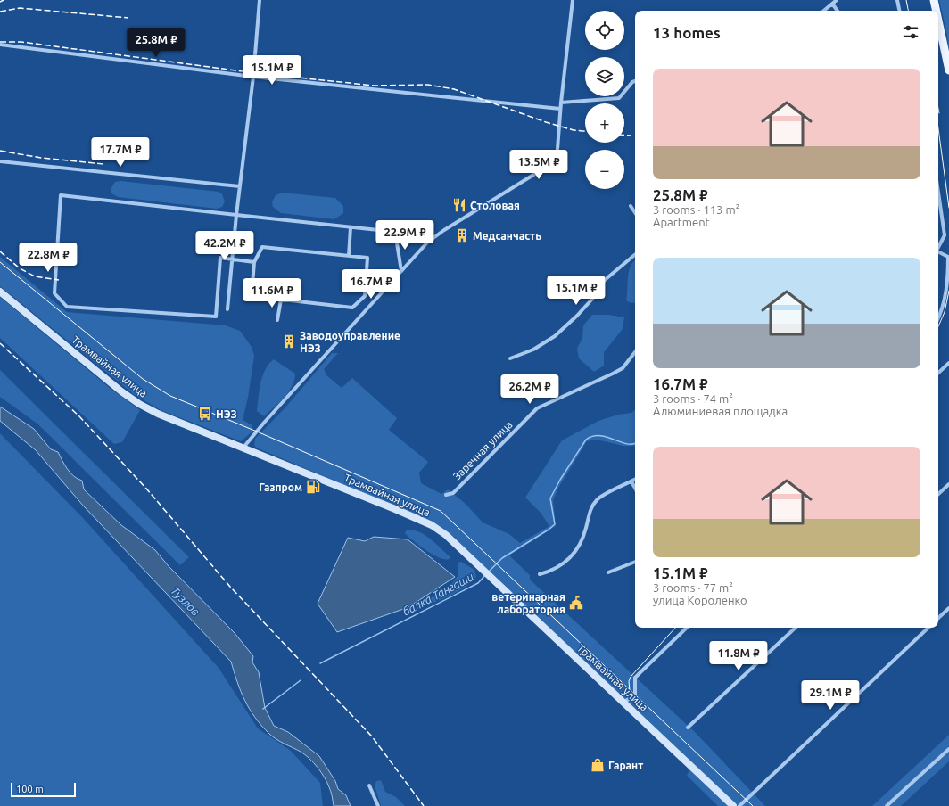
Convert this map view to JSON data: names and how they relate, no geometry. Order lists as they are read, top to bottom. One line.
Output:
{"streets":{"main road":["Трамвайная улица"],"street":["Заречная улица"]},"water":["балка Тангаши","Тузлов"],"places":{"restaurant":["Столовая"],"building":["Медсанчасть","Заводоуправление НЭЗ"],"bus stop":["НЭЗ"],"fuel station":["Газпром"],"public building":["ветеринарная лаборатория"],"shop":["Гарант"]},"scale_bar":"100 m","page":{"map_buttons":["+","−"],"heading":"13 homes","price":["25.8M ₽","15.1M ₽","17.7M ₽","13.5M ₽","22.9M ₽","42.2M ₽","22.8M ₽","16.7M ₽","15.1M ₽","11.6M ₽","26.2M ₽","11.8M ₽","29.1M ₽"],"list":[{"name":"25.8M ₽","note":"3 rooms · 113 m² · Apartment"},{"name":"16.7M ₽","note":"3 rooms · 74 m² · Алюминиевая площадка"},{"name":"15.1M ₽","note":"3 rooms · 77 m² · улица Короленко"}],"scale":"100 m"}}
